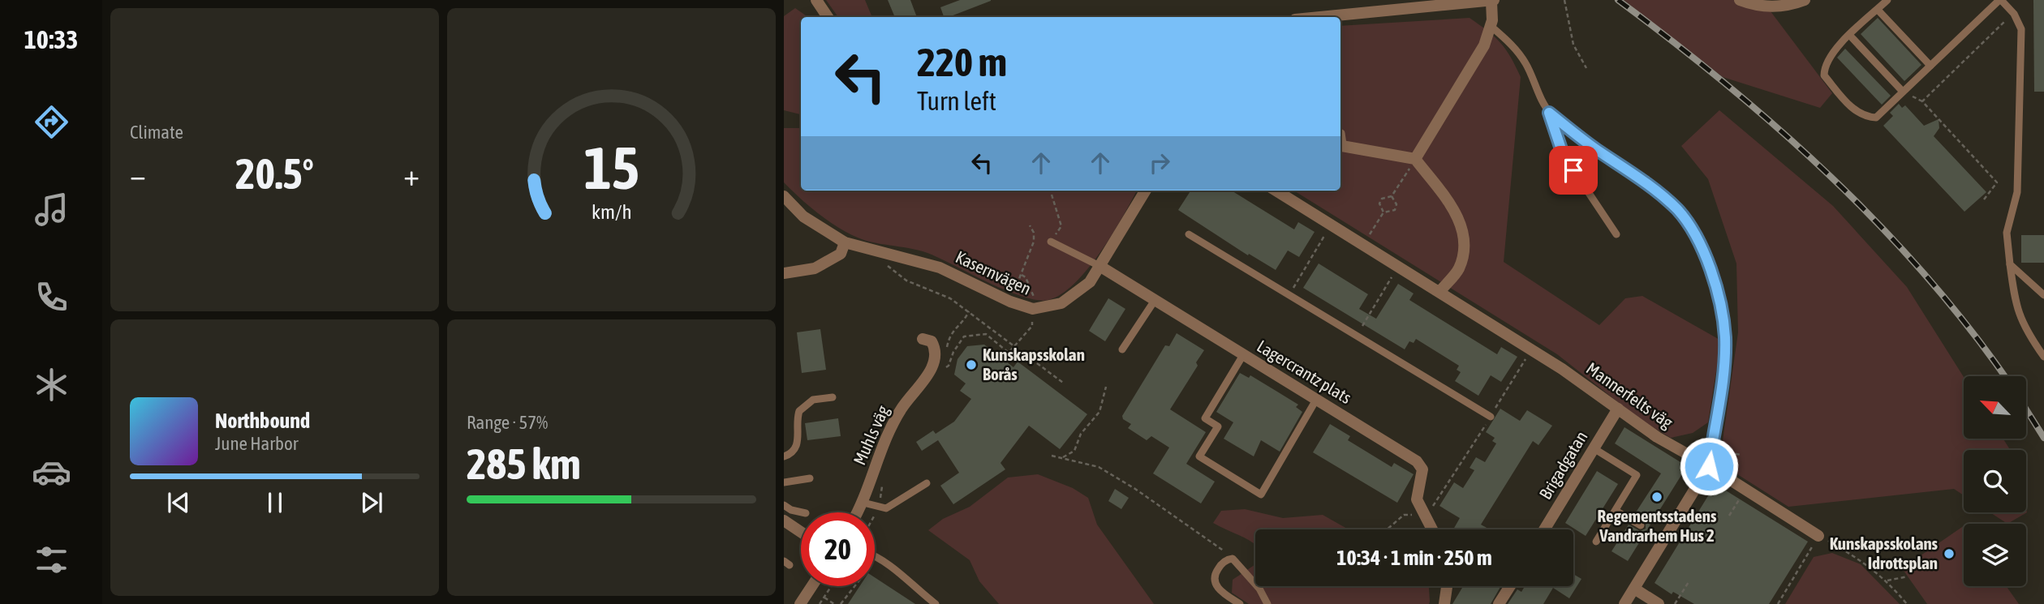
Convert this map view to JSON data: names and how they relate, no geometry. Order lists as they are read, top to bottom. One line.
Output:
{"streets":{"street":["Kasernvägen","Lagercrantz plats","Mannerfelts väg","Muhls väg","Brigadgatan"]},"crossings":[["Kasernvägen","Lagercrantz plats"],["Mannerfelts väg","Brigadgatan"]],"places":["Kunskapsskolan Borås","Regementsstadens Vandrarhem Hus 2","Kunskapsskolans Idrottsplan"],"north":"top left","page":{"tabs":"10:33","tile":["Climate",["Range · 57%","285 km"]],"turn":["220 m","Turn left"],"heat":["−","20.5°","+"],"song":["Northbound","June Harbor"],"limit":"20","trip":"10:34 · 1 min · 250 m","gauge":["15","km/h"]}}
